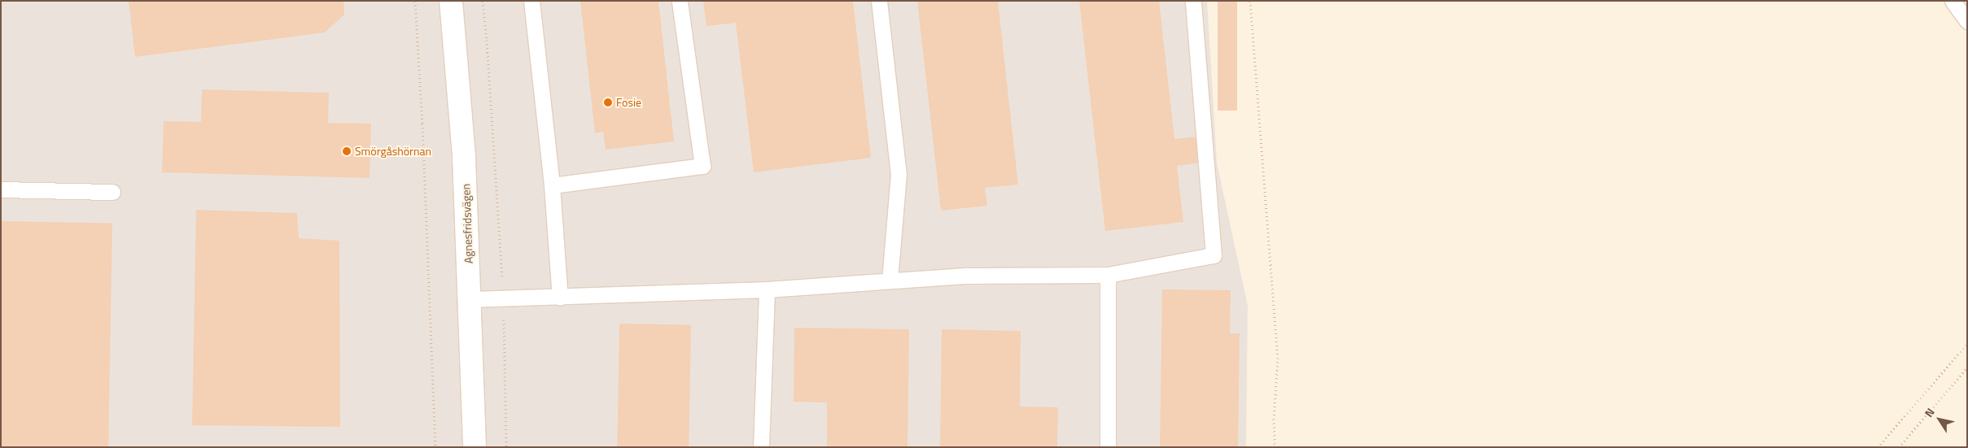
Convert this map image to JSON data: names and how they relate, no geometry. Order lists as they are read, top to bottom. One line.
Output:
{"streets":{"main road":["Agnesfridsvägen"]},"places":["Fosie","Smörgåshörnan"],"north":"top left"}
